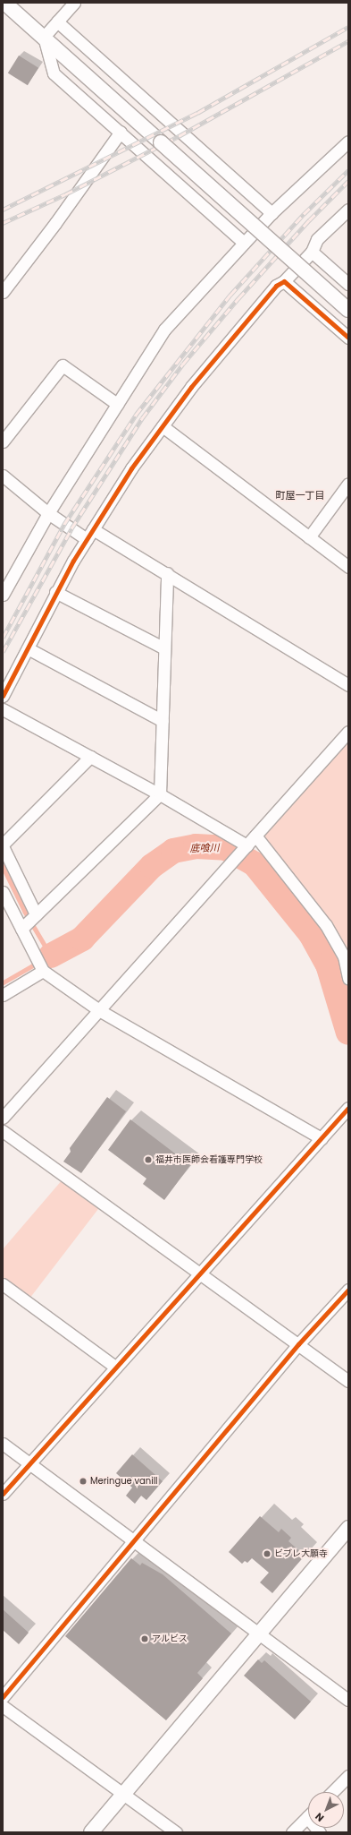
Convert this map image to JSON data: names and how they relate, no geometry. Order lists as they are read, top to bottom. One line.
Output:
{"districts":["町屋一丁目"],"water":["底喰川"],"places":["福井市医師会看護専門学校","Meringue vanill","ビブレ大願寺","アルビス"],"north":"bottom left"}
